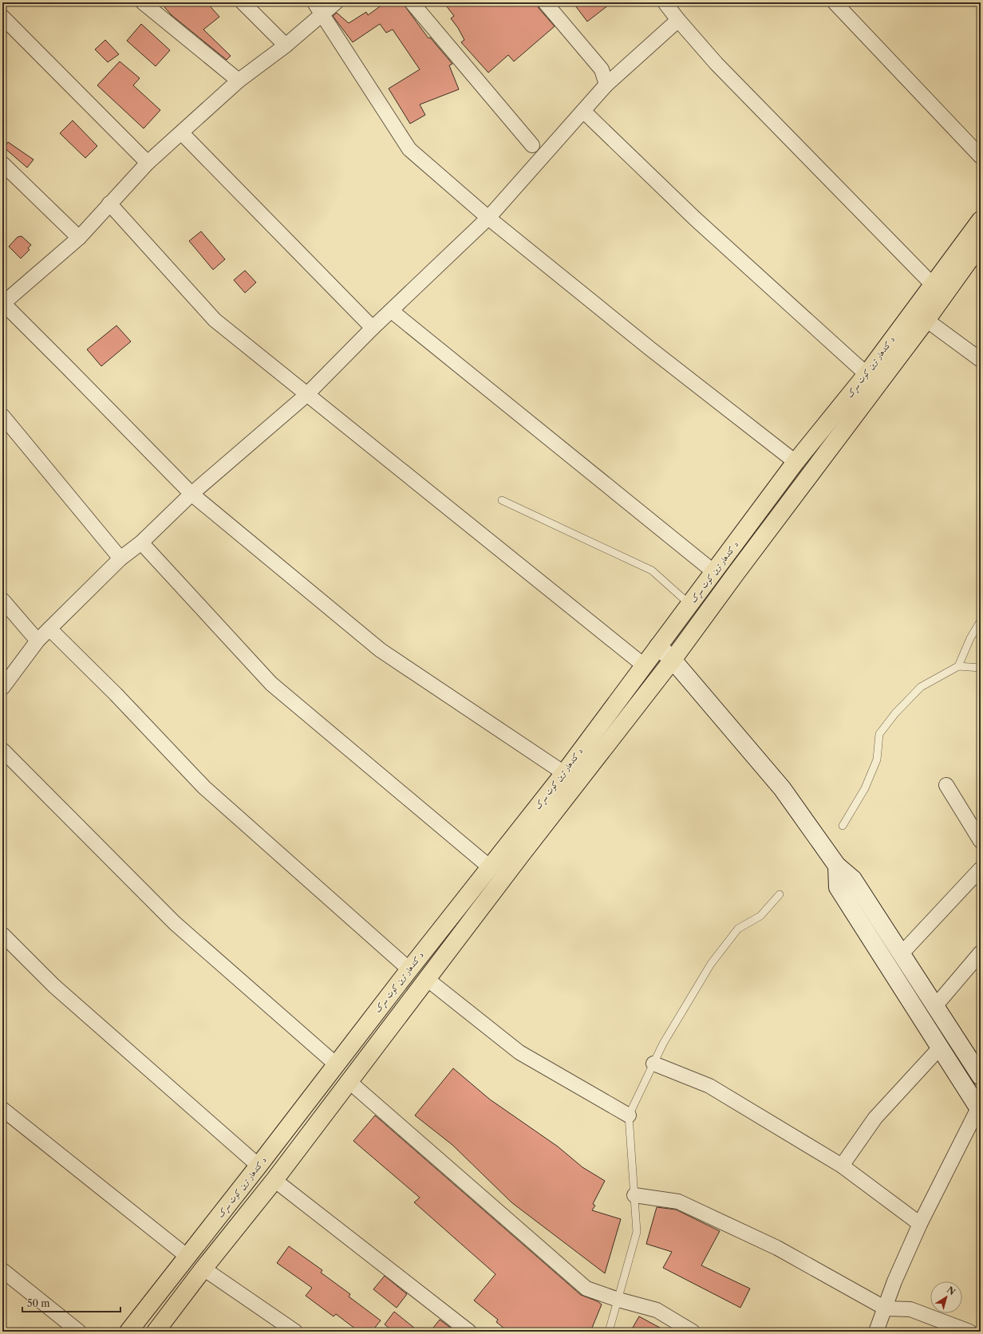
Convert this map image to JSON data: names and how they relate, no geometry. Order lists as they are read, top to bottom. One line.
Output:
{"streets":{"main road":["د کندهار ترين کوټ سړک"]},"scale_bar":"50 m","north":"top right"}
